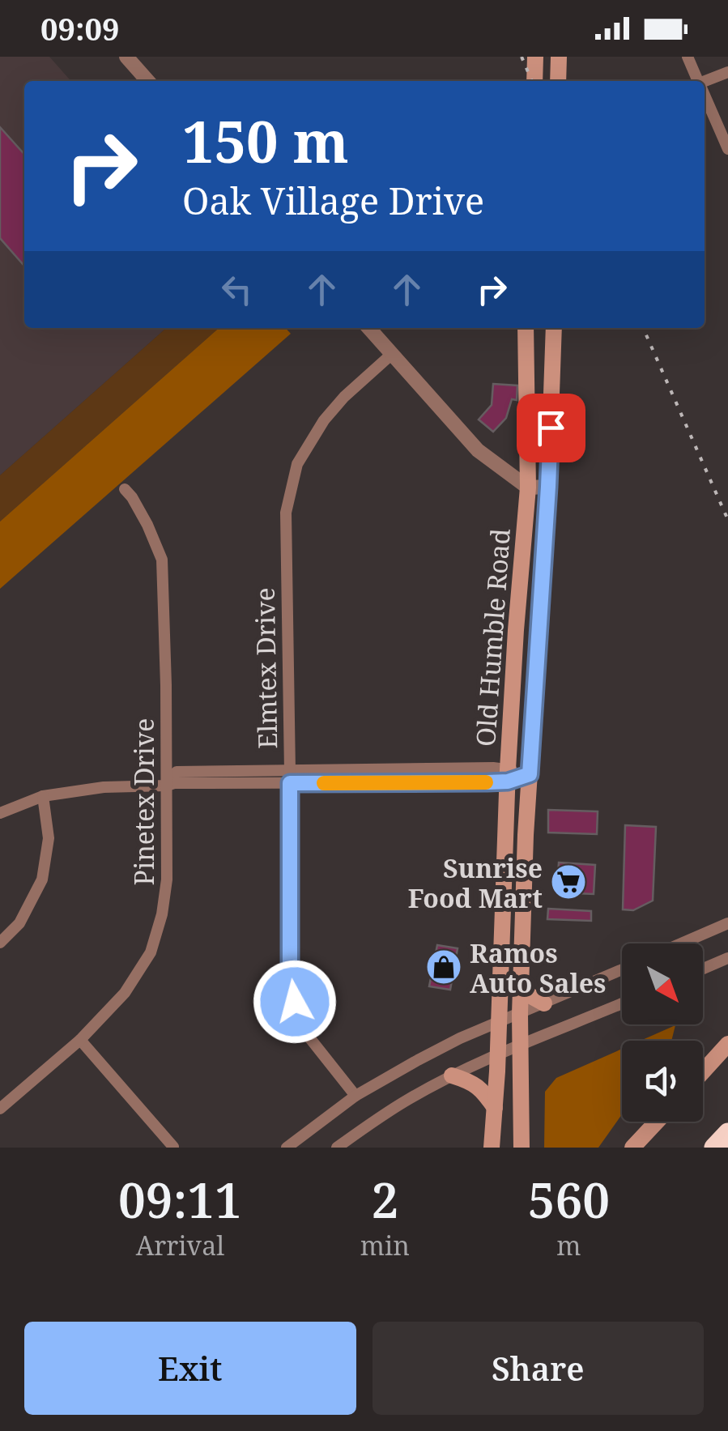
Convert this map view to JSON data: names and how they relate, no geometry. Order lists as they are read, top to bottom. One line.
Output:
{"streets":{"main road":["Old Humble Road"],"street":["Elmtex Drive","Pinetex Drive"]},"places":{"supermarket":["Sunrise Food Mart"],"shop":["Ramos Auto Sales"]},"north":"bottom right","page":{"status":"09:09","turn":["150 m","Oak Village Drive"],"eta":["09:11","Arrival","2","min","560","m"],"buttons":["Exit","Share"]}}
